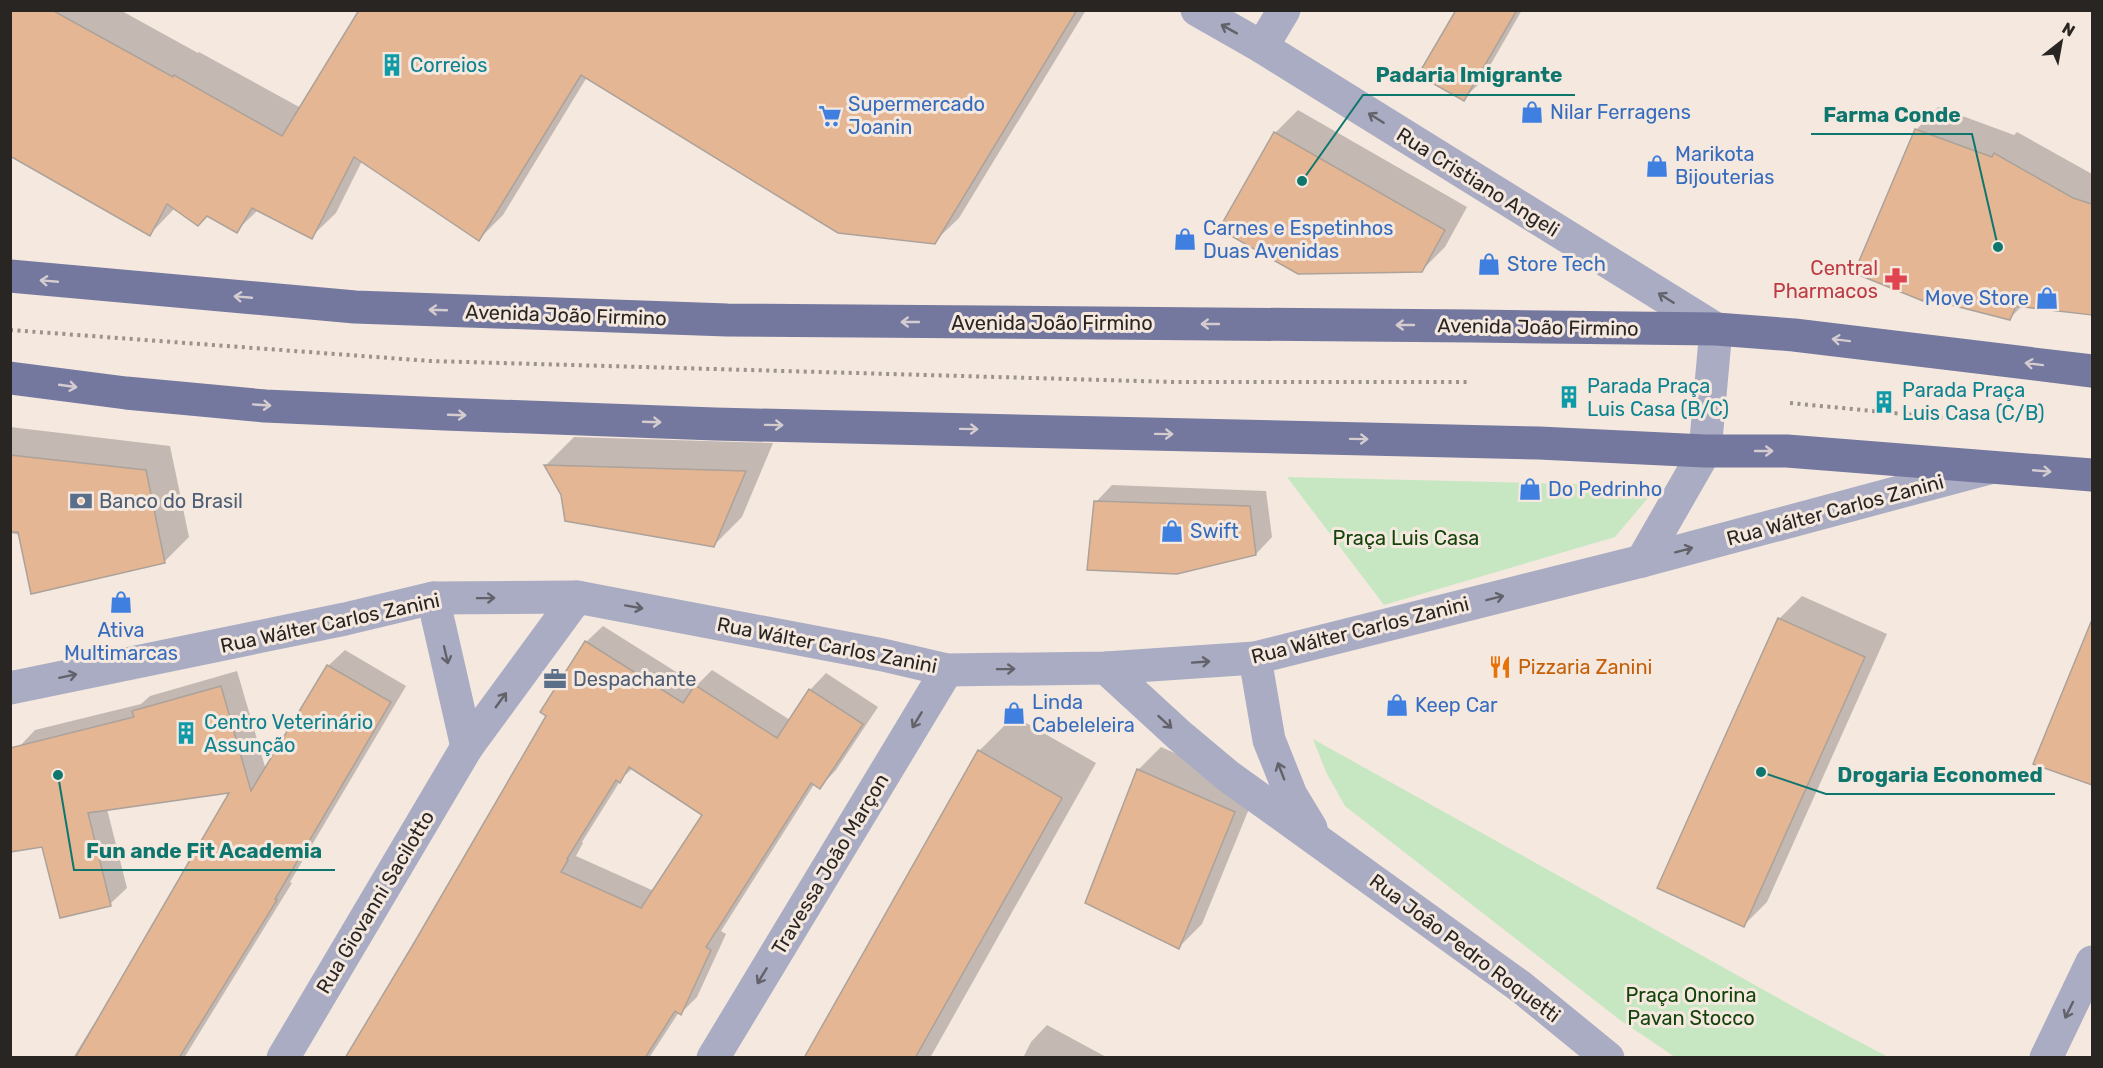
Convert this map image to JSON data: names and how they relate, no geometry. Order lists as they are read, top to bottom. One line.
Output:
{"streets":{"main road":["Avenida João Firmino"],"street":["Rua Cristiano Angeli","Rua Wálter Carlos Zanini","Travessa João Marçon","Rua Giovanni Sacilotto","Rua Joâo Pedro Roquetti"]},"crossings":[["Rua Cristiano Angeli","Avenida João Firmino"],["Rua Wálter Carlos Zanini","Travessa João Marçon"],["Rua Wálter Carlos Zanini","Rua Giovanni Sacilotto"],["Rua Wálter Carlos Zanini","Rua Joâo Pedro Roquetti"]],"one_way":["Rua Cristiano Angeli","Rua Wálter Carlos Zanini","Travessa João Marçon"],"parks":["Praça Luis Casa","Praça Onorina Pavan Stocco"],"places":{"building":["Correios","Parada Praça Luis Casa (B/C)","Parada Praça Luis Casa (C/B)","Centro Veterinário Assunção"],"shop":["Nilar Ferragens","Marikota Bijouterias","Carnes e Espetinhos Duas Avenidas","Store Tech","Move Store","Do Pedrinho","Swift","Ativa Multimarcas","Keep Car","Linda Cabeleleira"],"supermarket":["Supermercado Joanin"],"other":["Padaria Imigrante","Farma Conde","Drogaria Economed","Fun ande Fit Academia"],"pharmacy":["Central Pharmacos"],"bank":["Banco do Brasil"],"restaurant":["Pizzaria Zanini"],"office":["Despachante"]},"north":"top right"}
